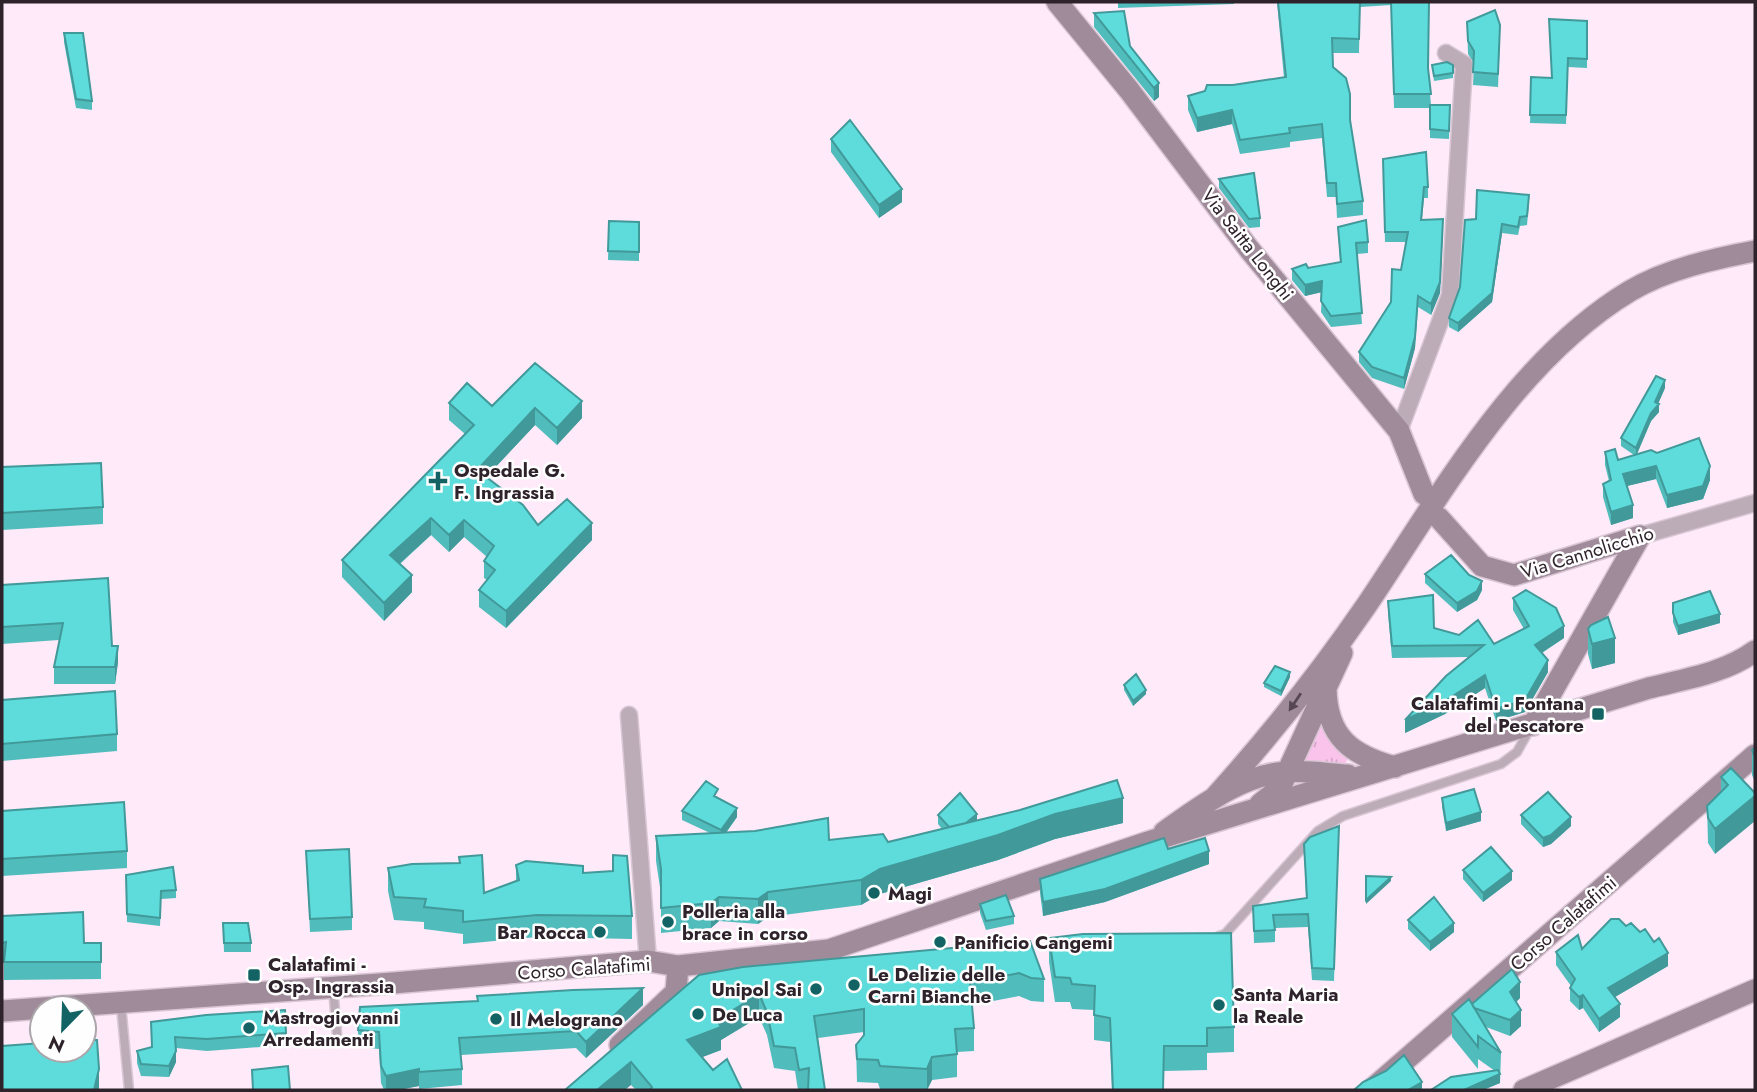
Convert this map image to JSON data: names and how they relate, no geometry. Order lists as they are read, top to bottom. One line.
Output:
{"streets":{"street":["Via Saitta Longhi","Via Cannolicchio","Corso Calatafimi"]},"places":{"health":["Ospedale G. F. Ingrassia"],"transit":["Calatafimi - Fontana del Pescatore","Calatafimi - Osp. Ingrassia"],"other":["Magi","Polleria alla brace in corso","Bar Rocca","Panificio Cangemi","Le Delizie delle Carni Bianche","Unipol Sai","Santa Maria la Reale","De Luca","Il Melograno","Mastrogiovanni Arredamenti"]},"north":"bottom left"}
